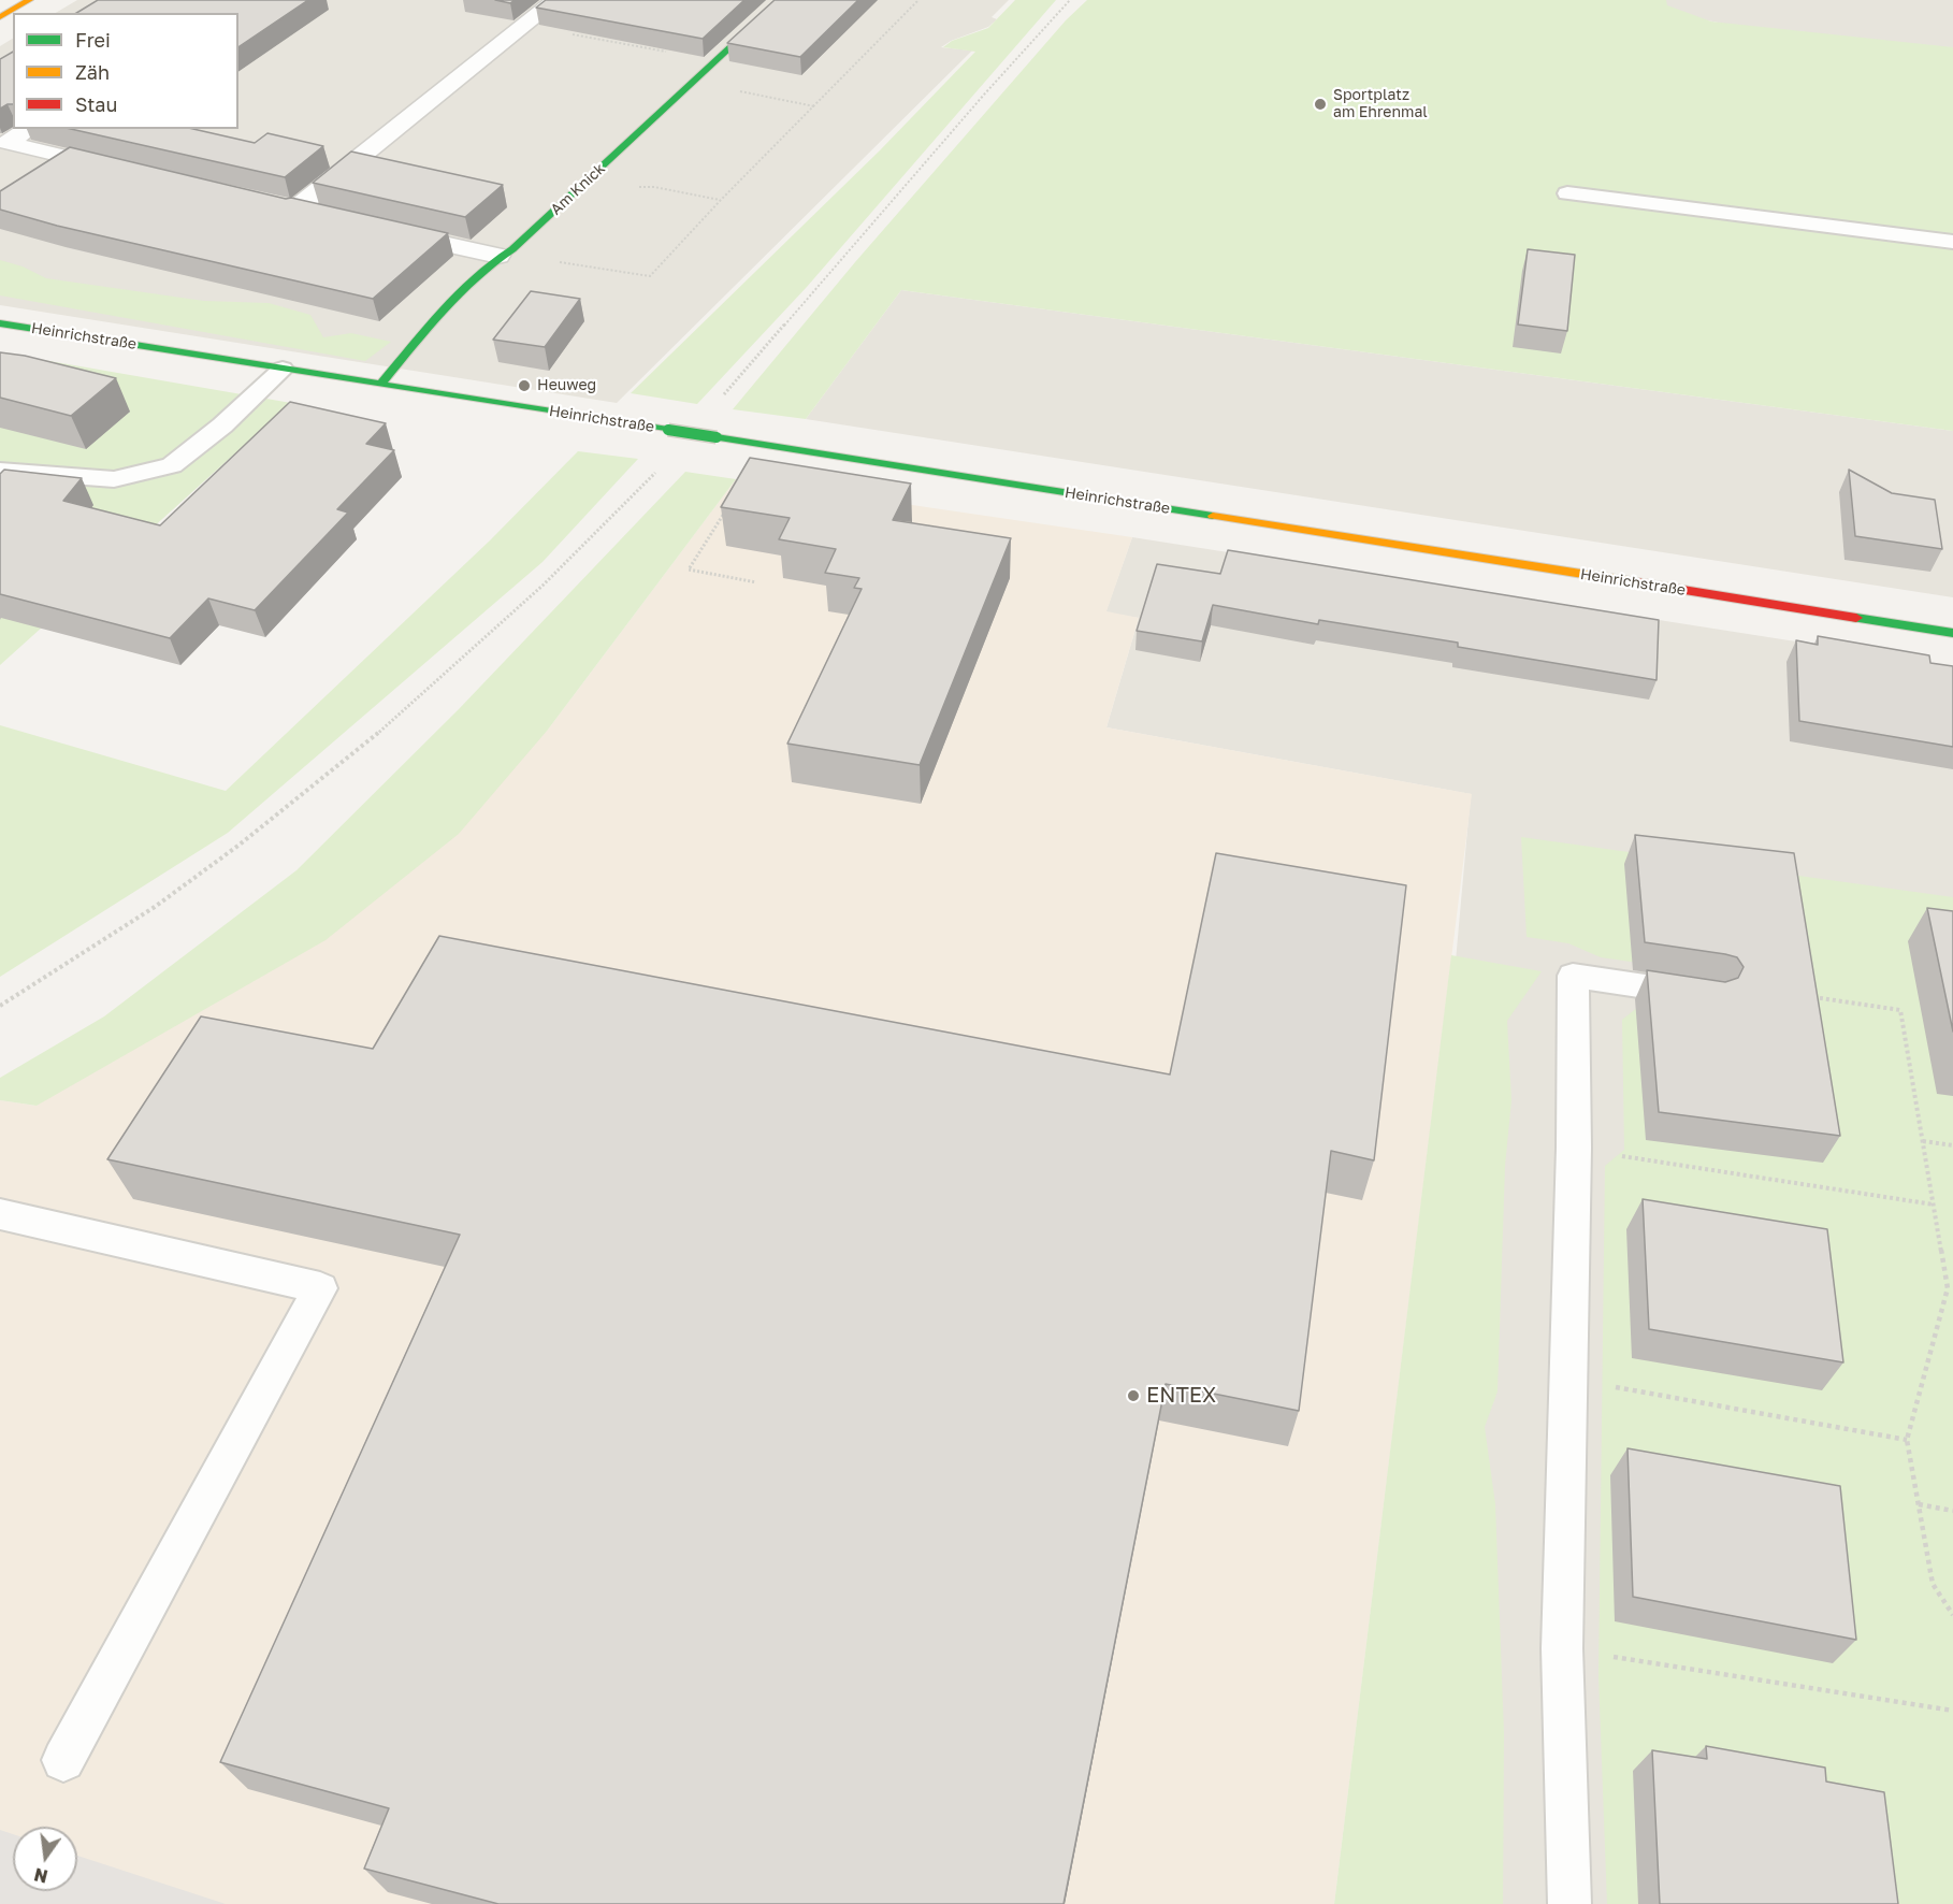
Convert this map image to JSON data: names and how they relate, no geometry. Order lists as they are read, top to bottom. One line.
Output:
{"streets":{"street":["Am Knick","Heinrichstraße"]},"crossings":[["Am Knick","Heinrichstraße"]],"places":["Sportplatz am Ehrenmal","Heuweg","ENTEX"],"legend":["Frei","Zäh","Stau"],"north":"bottom"}
